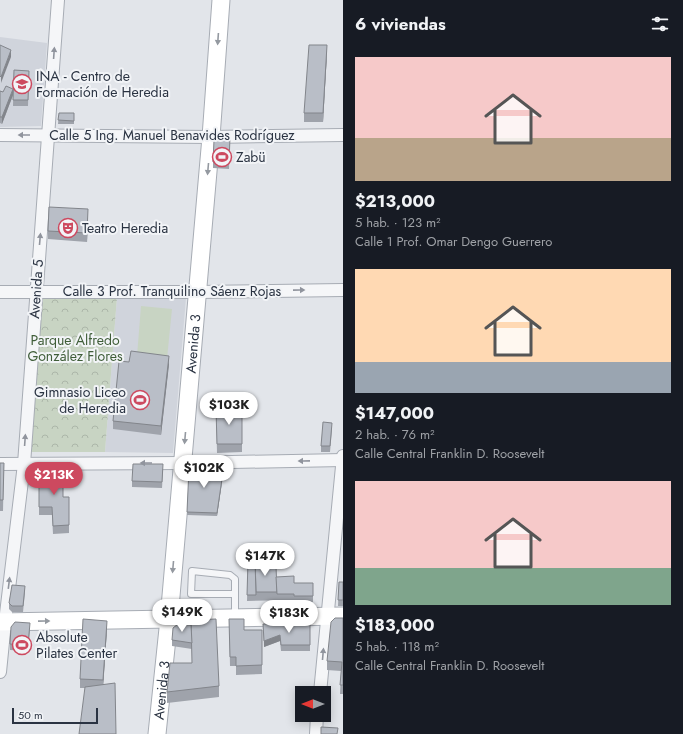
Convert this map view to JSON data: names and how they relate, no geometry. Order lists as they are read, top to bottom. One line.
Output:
{"streets":{"street":["Calle 5 Ing. Manuel Benavides Rodríguez","Avenida 5","Calle 3 Prof. Tranquilino Sáenz Rojas","Avenida 3"]},"crossings":[["Calle 5 Ing. Manuel Benavides Rodríguez","Avenida 5"],["Calle 5 Ing. Manuel Benavides Rodríguez","Avenida 3"],["Avenida 5","Calle 3 Prof. Tranquilino Sáenz Rojas"],["Calle 3 Prof. Tranquilino Sáenz Rojas","Avenida 3"]],"one_way":["Avenida 5","Calle 3 Prof. Tranquilino Sáenz Rojas","Avenida 3"],"parks":["Parque Alfredo González Flores"],"places":{"school or university":["INA - Centro de Formación de Heredia"],"sports":["Zabü","Gimnasio Liceo de Heredia","Absolute Pilates Center"],"theatre":["Teatro Heredia"]},"scale_bar":"50 m","north":"left","page":{"heading":"6 viviendas","list":[{"name":"$213,000","note":"5 hab. · 123 m² · Calle 1 Prof. Omar Dengo Guerrero"},{"name":"$147,000","note":"2 hab. · 76 m² · Calle Central Franklin D. Roosevelt"},{"name":"$183,000","note":"5 hab. · 118 m² · Calle Central Franklin D. Roosevelt"}],"price":["$103K","$102K","$213K","$147K","$149K","$183K"],"scale":"50 m"}}
